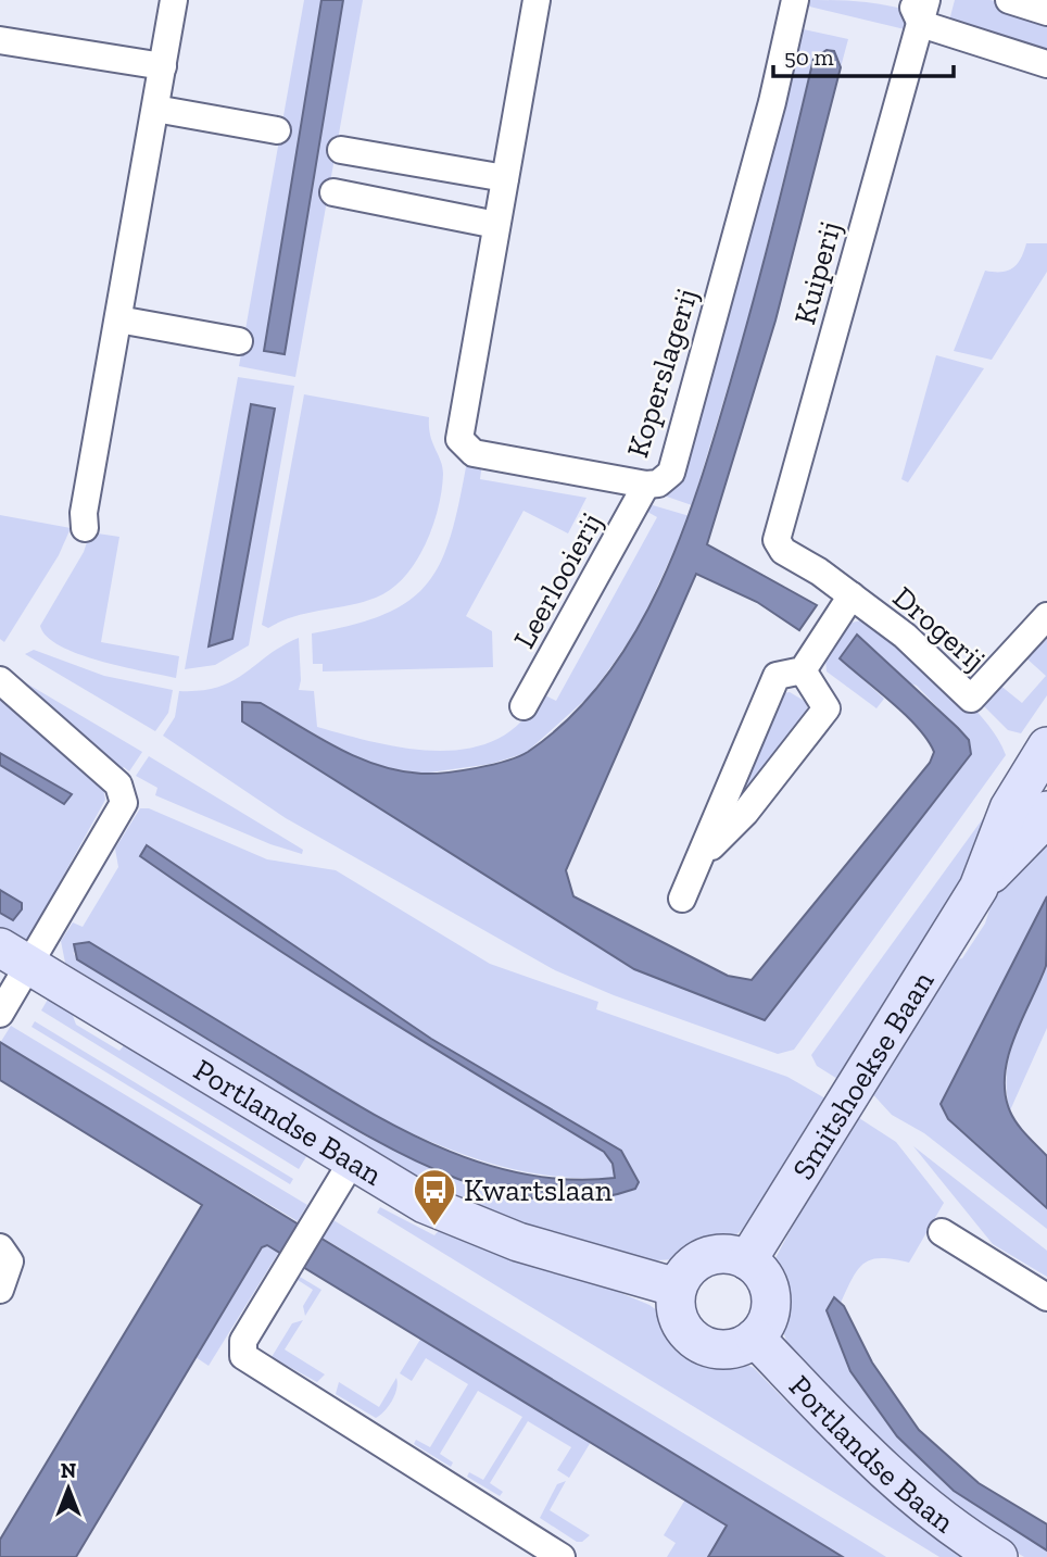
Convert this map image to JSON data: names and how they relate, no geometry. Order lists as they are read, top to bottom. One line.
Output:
{"streets":{"street":["Kuiperij","Koperslagerij","Leerlooierij","Drogerij","Smitshoekse Baan","Portlandse Baan"]},"crossings":[["Kuiperij","Drogerij"],["Koperslagerij","Leerlooierij"],["Smitshoekse Baan","Portlandse Baan"]],"places":{"bus stop":["Kwartslaan"]},"scale_bar":"50 m","north":"top"}
